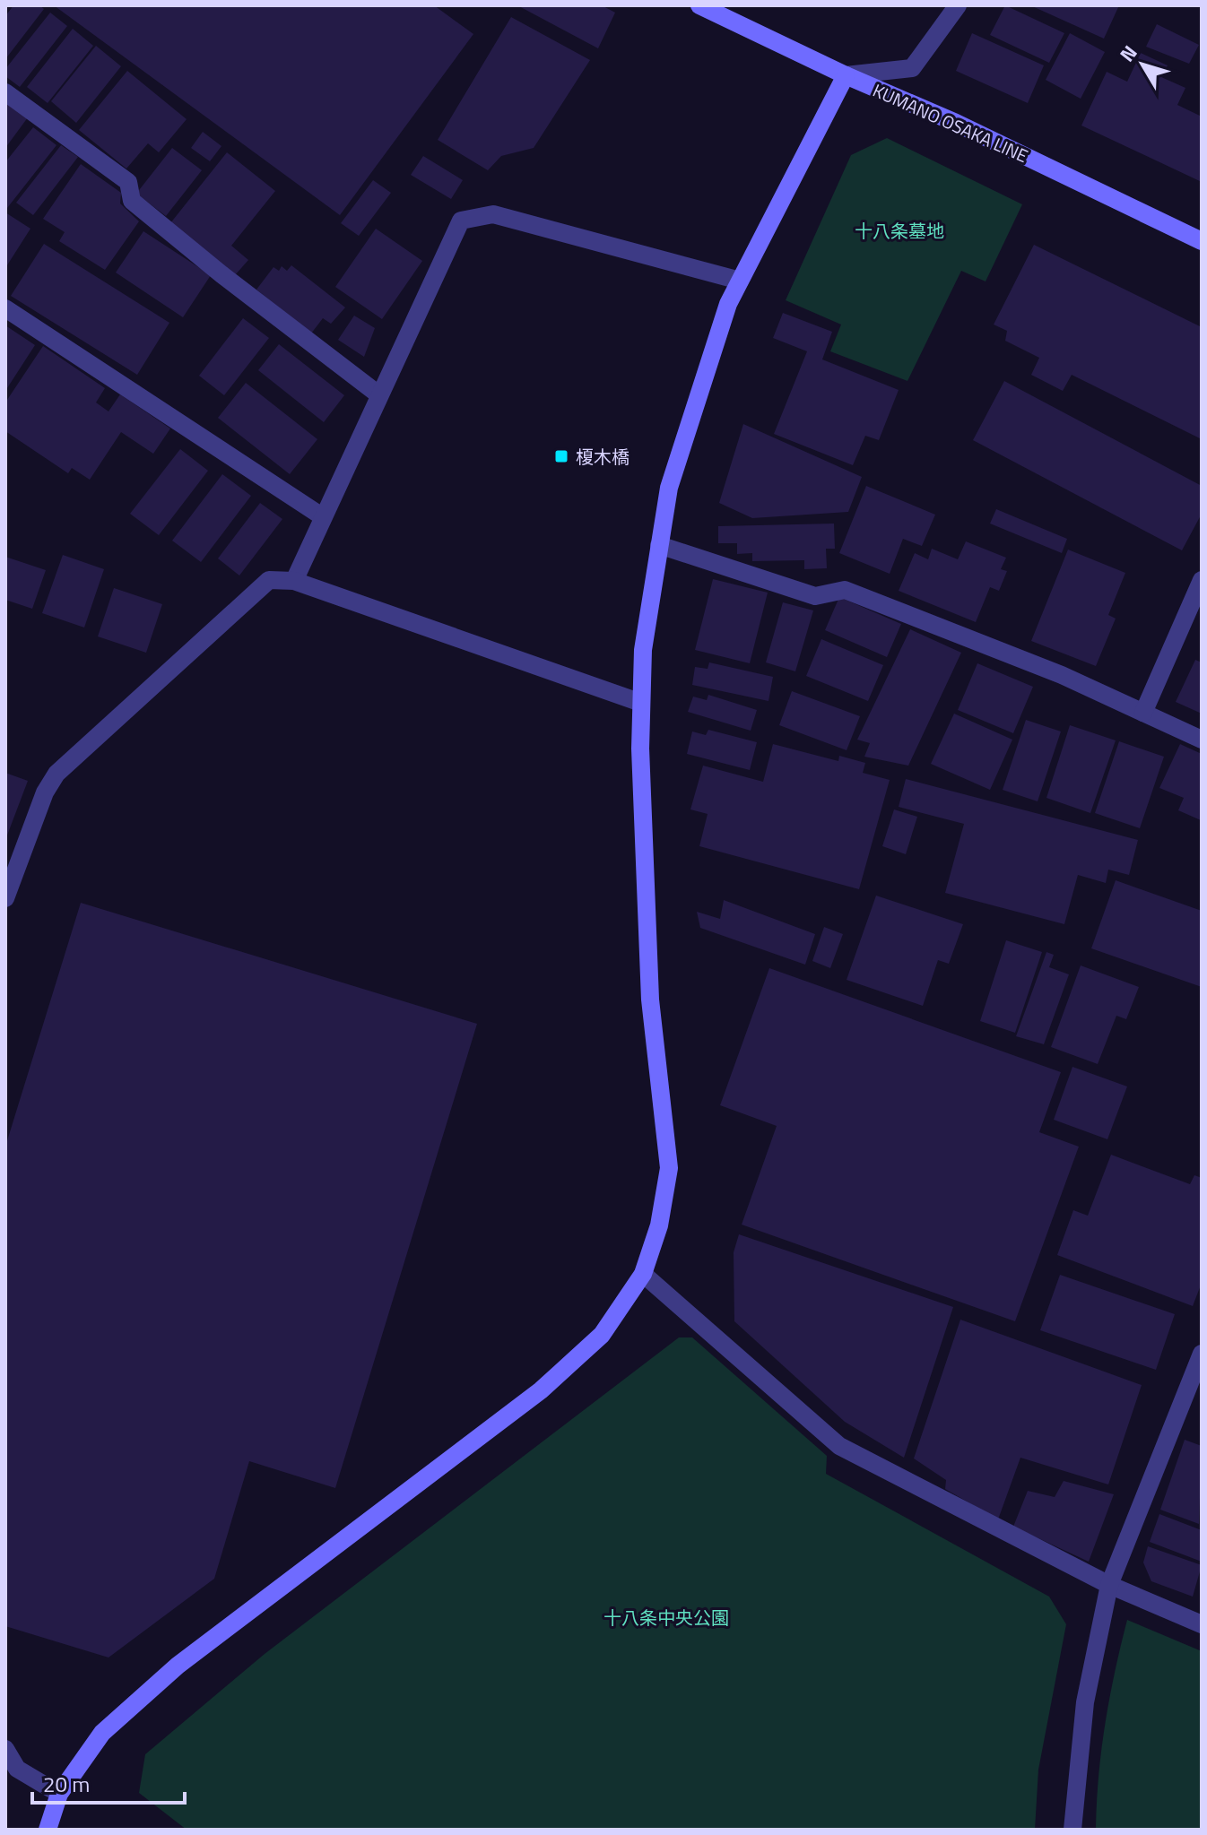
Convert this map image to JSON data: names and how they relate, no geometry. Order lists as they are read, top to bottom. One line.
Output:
{"streets":{"street":["KUMANO OSAKA LINE"]},"parks":["十八条墓地","十八条中央公園"],"places":{"transit":["榎木橋"]},"scale_bar":"20 m","north":"top left"}
